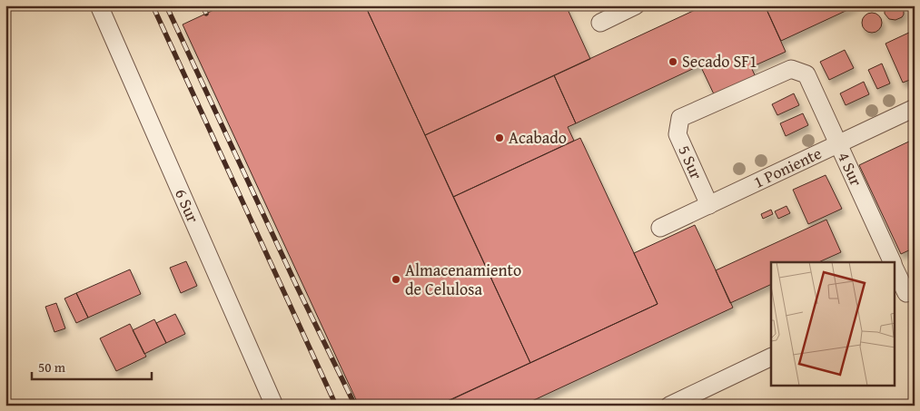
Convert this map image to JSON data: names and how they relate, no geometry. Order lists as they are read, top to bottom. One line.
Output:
{"streets":{"lane":["5 Sur","1 Poniente","4 Sur","6 Sur"]},"crossings":[["5 Sur","1 Poniente"],["5 Sur","4 Sur"],["1 Poniente","4 Sur"]],"places":["Secado SF1","Acabado","Almacenamiento de Celulosa"],"scale_bar":"50 m"}
